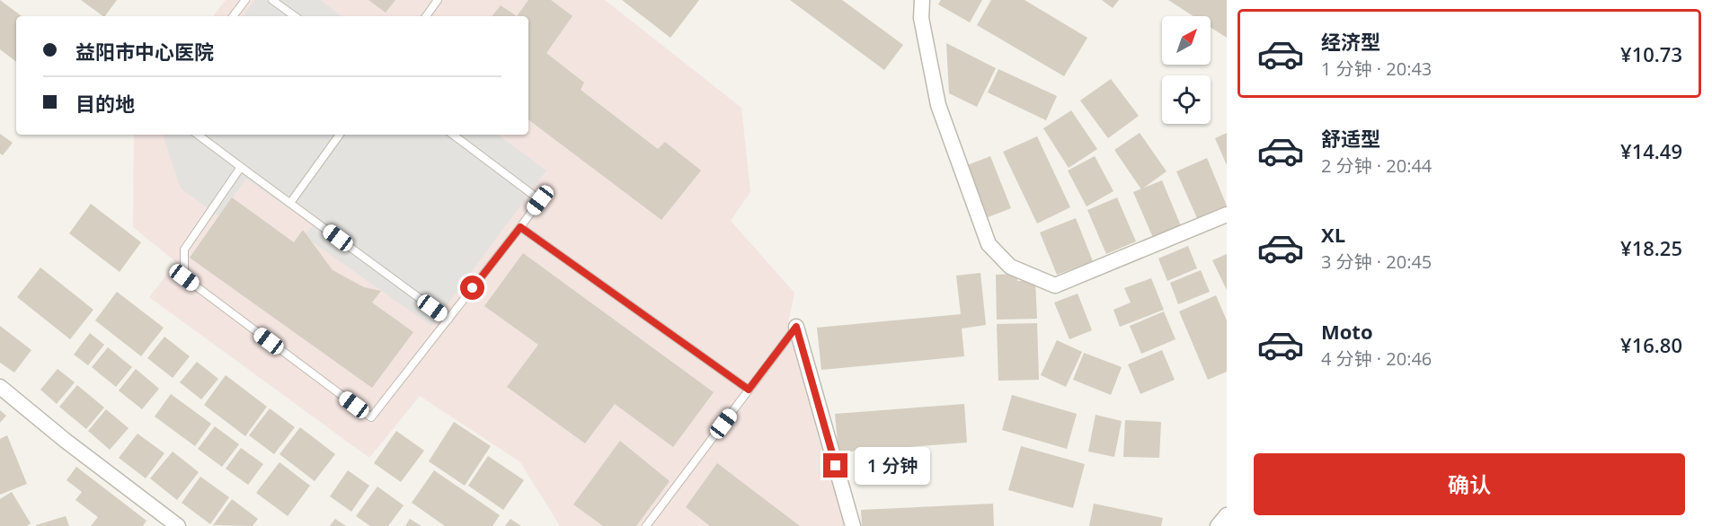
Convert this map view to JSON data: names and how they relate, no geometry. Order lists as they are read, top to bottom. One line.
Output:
{"north":"top right","page":{"list":[{"name":"经济型","note":"1 分钟 · 20:43","value":"¥10.73"},{"name":"舒适型","note":"2 分钟 · 20:44","value":"¥14.49"},{"name":"XL","note":"3 分钟 · 20:45","value":"¥18.25"},{"name":"Moto","note":"4 分钟 · 20:46","value":"¥16.80"}],"banner":["益阳市中心医院","目的地"],"buttons":"确认","bubble":"1 分钟"}}
